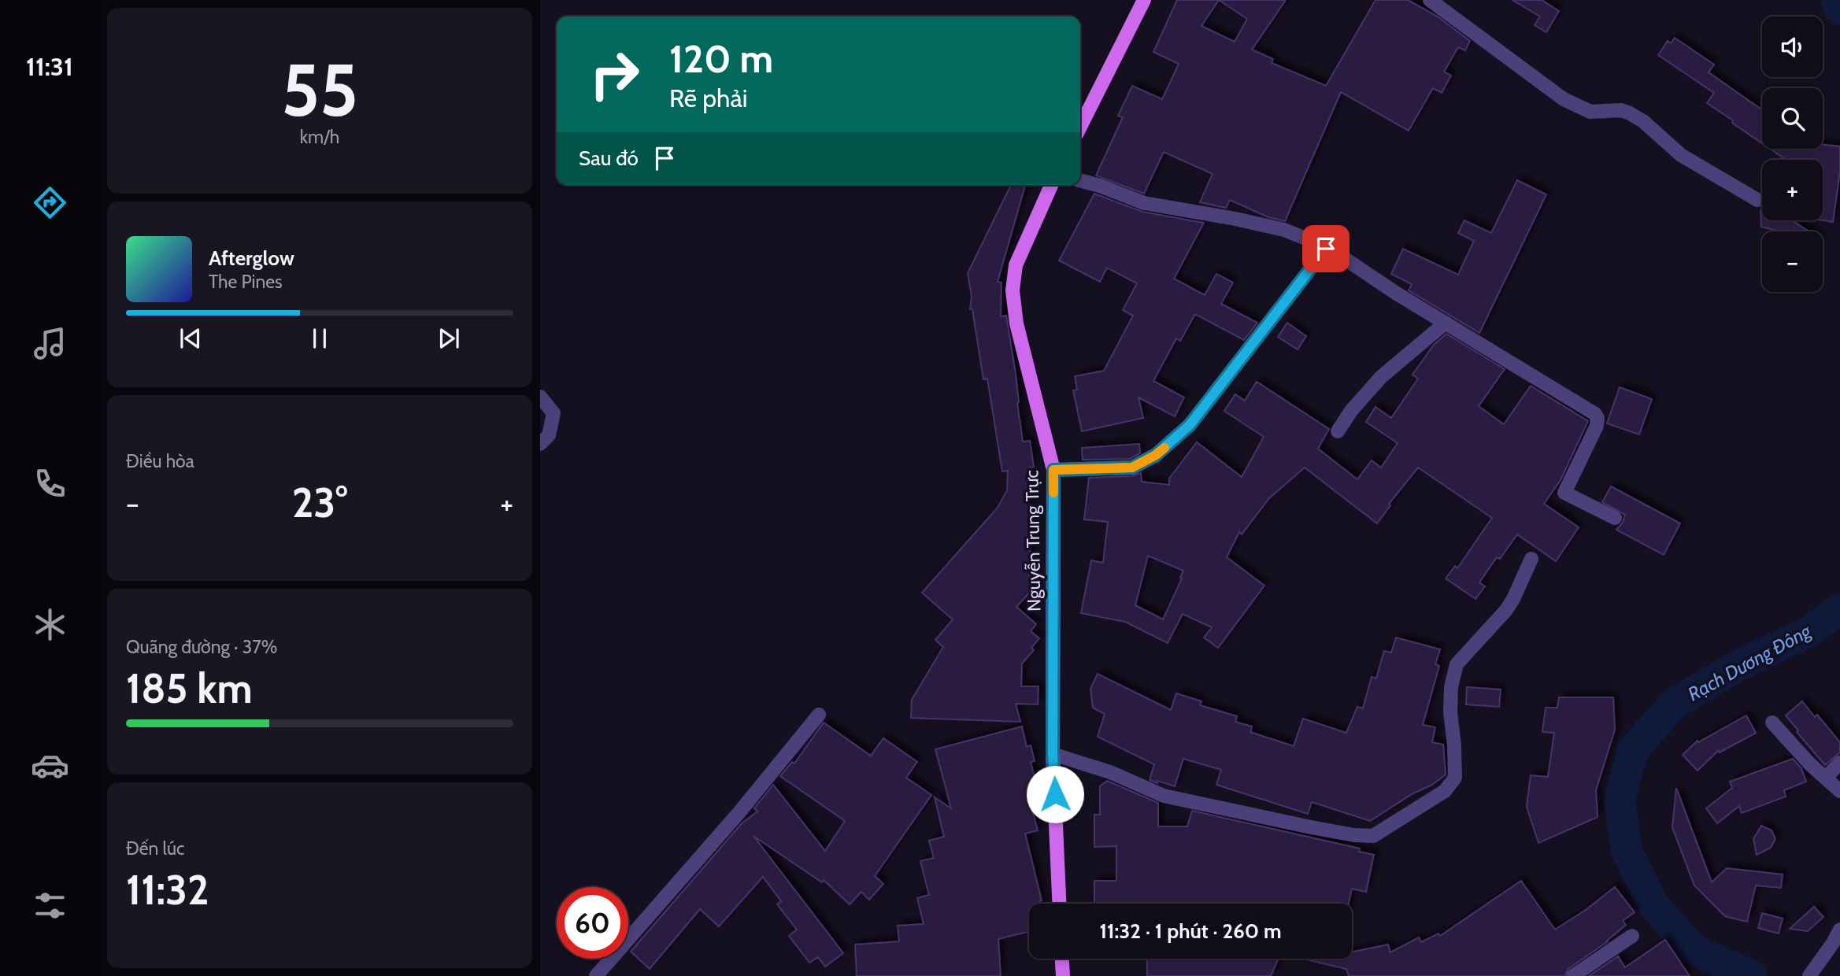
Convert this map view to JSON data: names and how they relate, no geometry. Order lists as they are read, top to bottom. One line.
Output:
{"streets":{"main road":["Nguyễn Trung Trực"]},"water":["Rạch Dương Đông"],"page":{"tabs":"11:31","tile":[["55","km/h"],"Điều hòa",["Quãng đường · 37%","185 km"],["Đến lúc","11:32"]],"map_buttons":["+","−"],"turn":["120 m","Rẽ phải"],"then":"Sau đó","song":["Afterglow","The Pines"],"heat":["−","23°","+"],"limit":"60","trip":"11:32 · 1 phút · 260 m"}}
